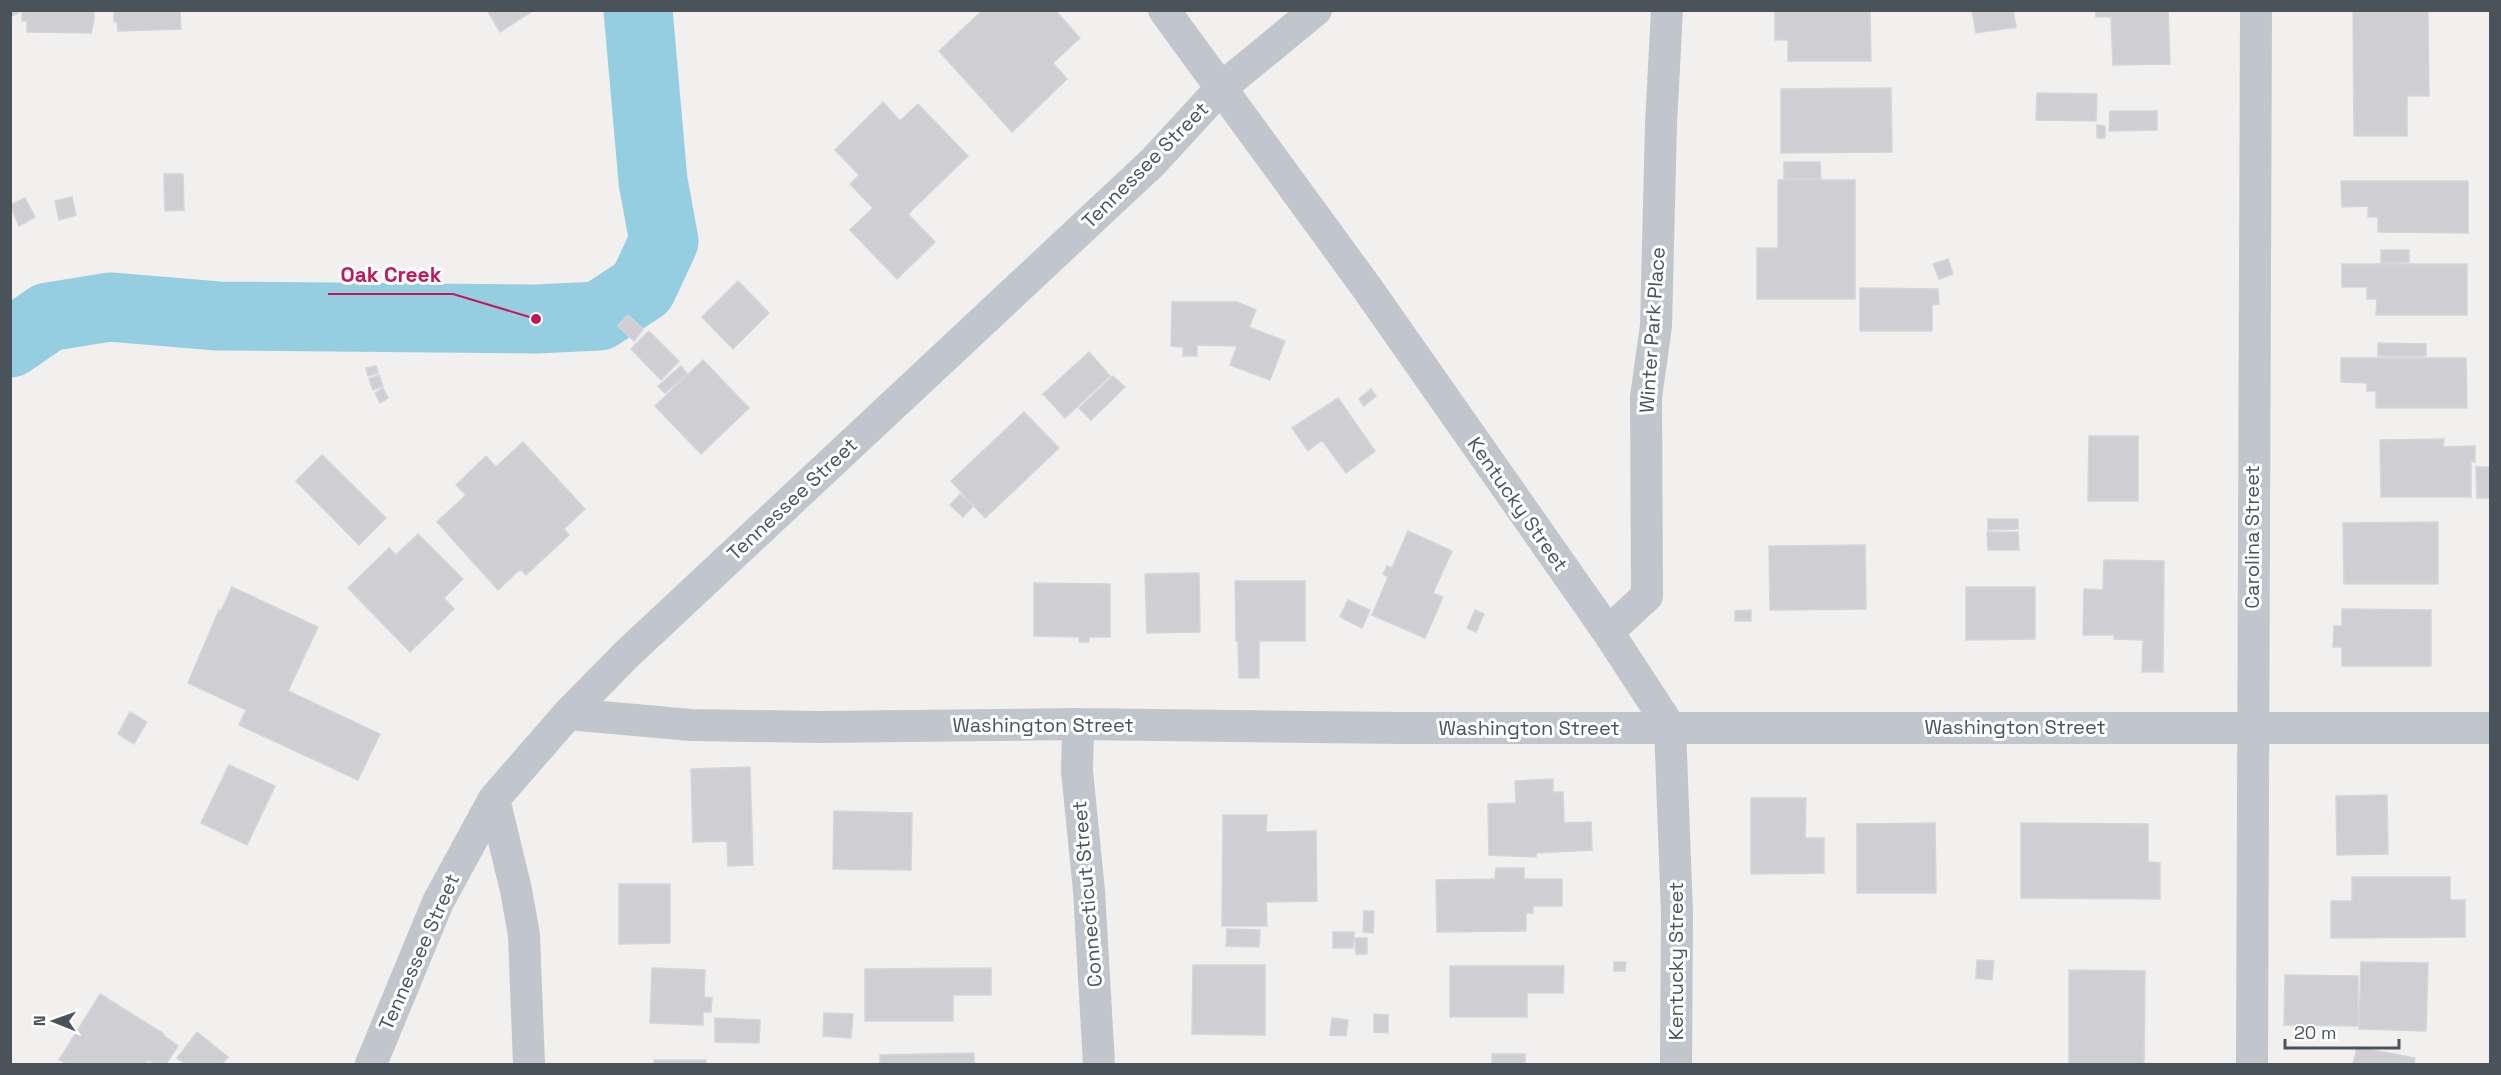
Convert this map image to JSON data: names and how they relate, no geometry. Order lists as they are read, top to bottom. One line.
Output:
{"streets":{"street":["Tennessee Street","Winter Park Place","Kentucky Street","Carolina Street","Washington Street","Connecticut Street"]},"crossings":[["Tennessee Street","Kentucky Street"],["Tennessee Street","Washington Street"],["Winter Park Place","Kentucky Street"],["Kentucky Street","Washington Street"],["Carolina Street","Washington Street"],["Washington Street","Connecticut Street"]],"places":["Oak Creek"],"scale_bar":"20 m","north":"left"}
